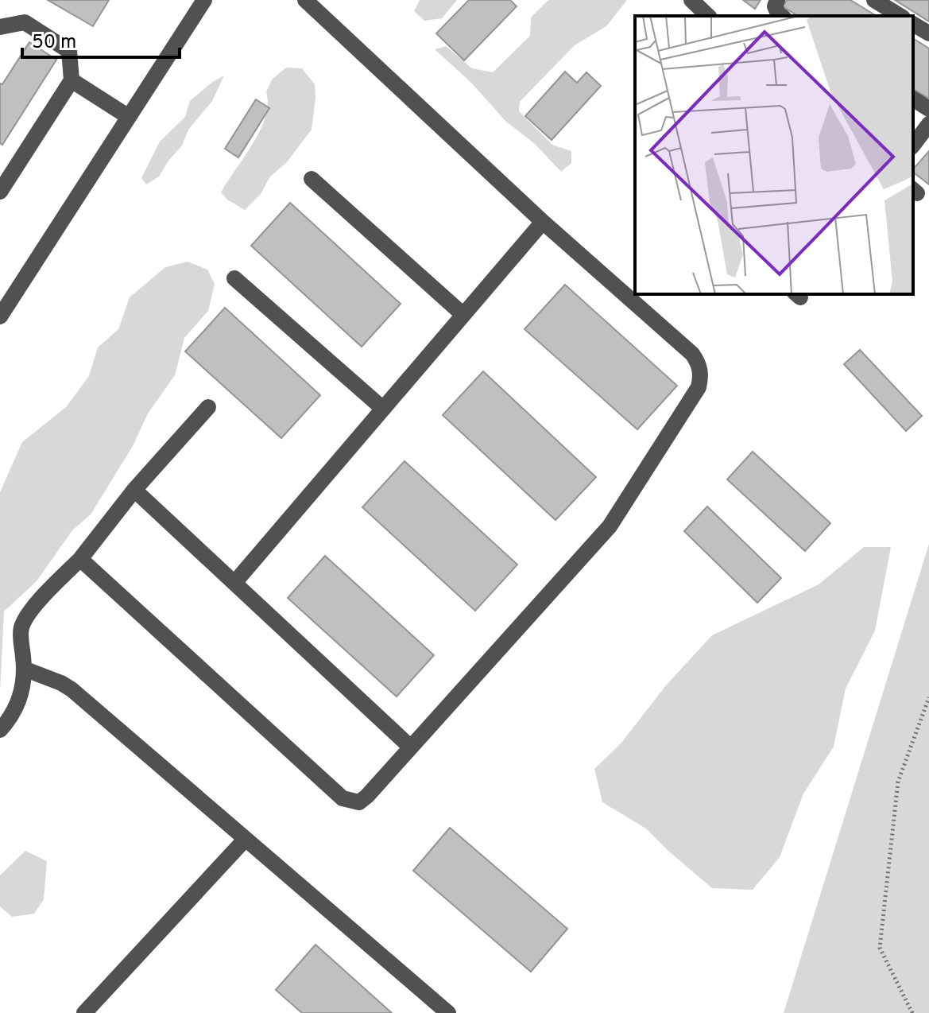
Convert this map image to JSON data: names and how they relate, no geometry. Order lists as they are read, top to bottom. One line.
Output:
{"scale_bar":"50 m"}
